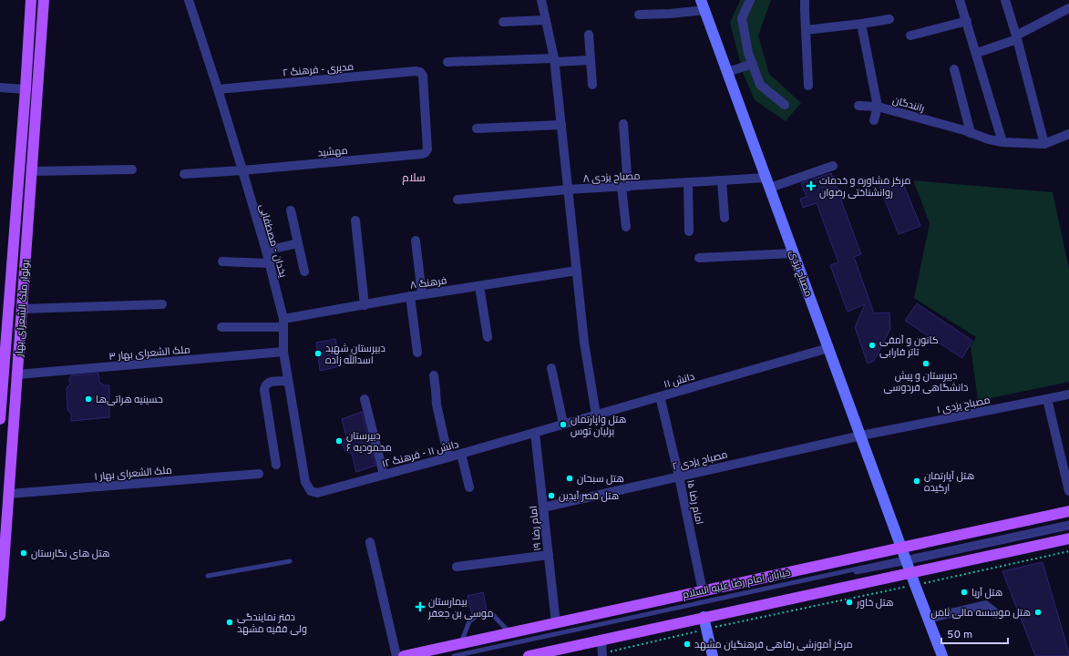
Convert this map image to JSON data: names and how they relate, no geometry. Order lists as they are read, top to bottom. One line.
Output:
{"streets":{"main road":["مصباح یزدی","بولوار ملک الشعرای بهار","خیابان امام رضا علیه السلام"],"street":["مدیری - فرهنگ ۲","رانندگان","مهشید","مصباح یزدی ۸","یخدان - مصطفایی","فرهنگ ۸","ملک الشعرای بهار ۳","دانش ۱۱","مصباح یزدی ۱","دانش ۱۱ - فرهنگ ۱۲","مصباح یزدی ۲","ملک الشعرای بهار ۱","امام رضا ۱۵","امام رضا ۱۹"]},"crossings":[["مدیری - فرهنگ ۲","مهشید"],["مدیری - فرهنگ ۲","یخدان - مصطفایی"],["مهشید","یخدان - مصطفایی"],["مصباح یزدی ۸","مصباح یزدی"],["یخدان - مصطفایی","فرهنگ ۸"],["یخدان - مصطفایی","ملک الشعرای بهار ۳"],["یخدان - مصطفایی","دانش ۱۱ - فرهنگ ۱۲"],["مصباح یزدی","دانش ۱۱"],["مصباح یزدی","مصباح یزدی ۱"],["مصباح یزدی","مصباح یزدی ۲"],["مصباح یزدی","خیابان امام رضا علیه السلام"],["بولوار ملک الشعرای بهار","ملک الشعرای بهار ۳"],["بولوار ملک الشعرای بهار","ملک الشعرای بهار ۱"],["دانش ۱۱","دانش ۱۱ - فرهنگ ۱۲"],["دانش ۱۱","امام رضا ۱۵"],["دانش ۱۱","امام رضا ۱۹"],["مصباح یزدی ۱","مصباح یزدی ۲"],["دانش ۱۱ - فرهنگ ۱۲","امام رضا ۱۹"],["مصباح یزدی ۲","امام رضا ۱۵"],["مصباح یزدی ۲","امام رضا ۱۹"],["امام رضا ۱۵","خیابان امام رضا علیه السلام"],["امام رضا ۱۹","خیابان امام رضا علیه السلام"]],"districts":["سلام"],"places":{"health":["مرکز مشاوره و خدمات روانشناختی رضوان","بیمارستان موسی بن جعفر"],"other":["کانون و آمفی تاتر فارابی","دبیرستان شهید اسدالله زاده","دبیرستان و پیش دانشگاهی فردوسی","حسینیه هراتی‌ها","هتل واپارتمان برلیان توس","دبیرستان محمودیه ۶","هتل سبحان","هتل آپارتمان ارکیده","هتل قصر آیدین","هتل های نگارستان","هتل آریا","هتل خاور","هتل موسسه مالی ثامن","دفتر نمایندگی ولی فقیه مشهد","مرکز آموزشی رفاهی فرهنگیان مشهد"]},"scale_bar":"50 m"}
